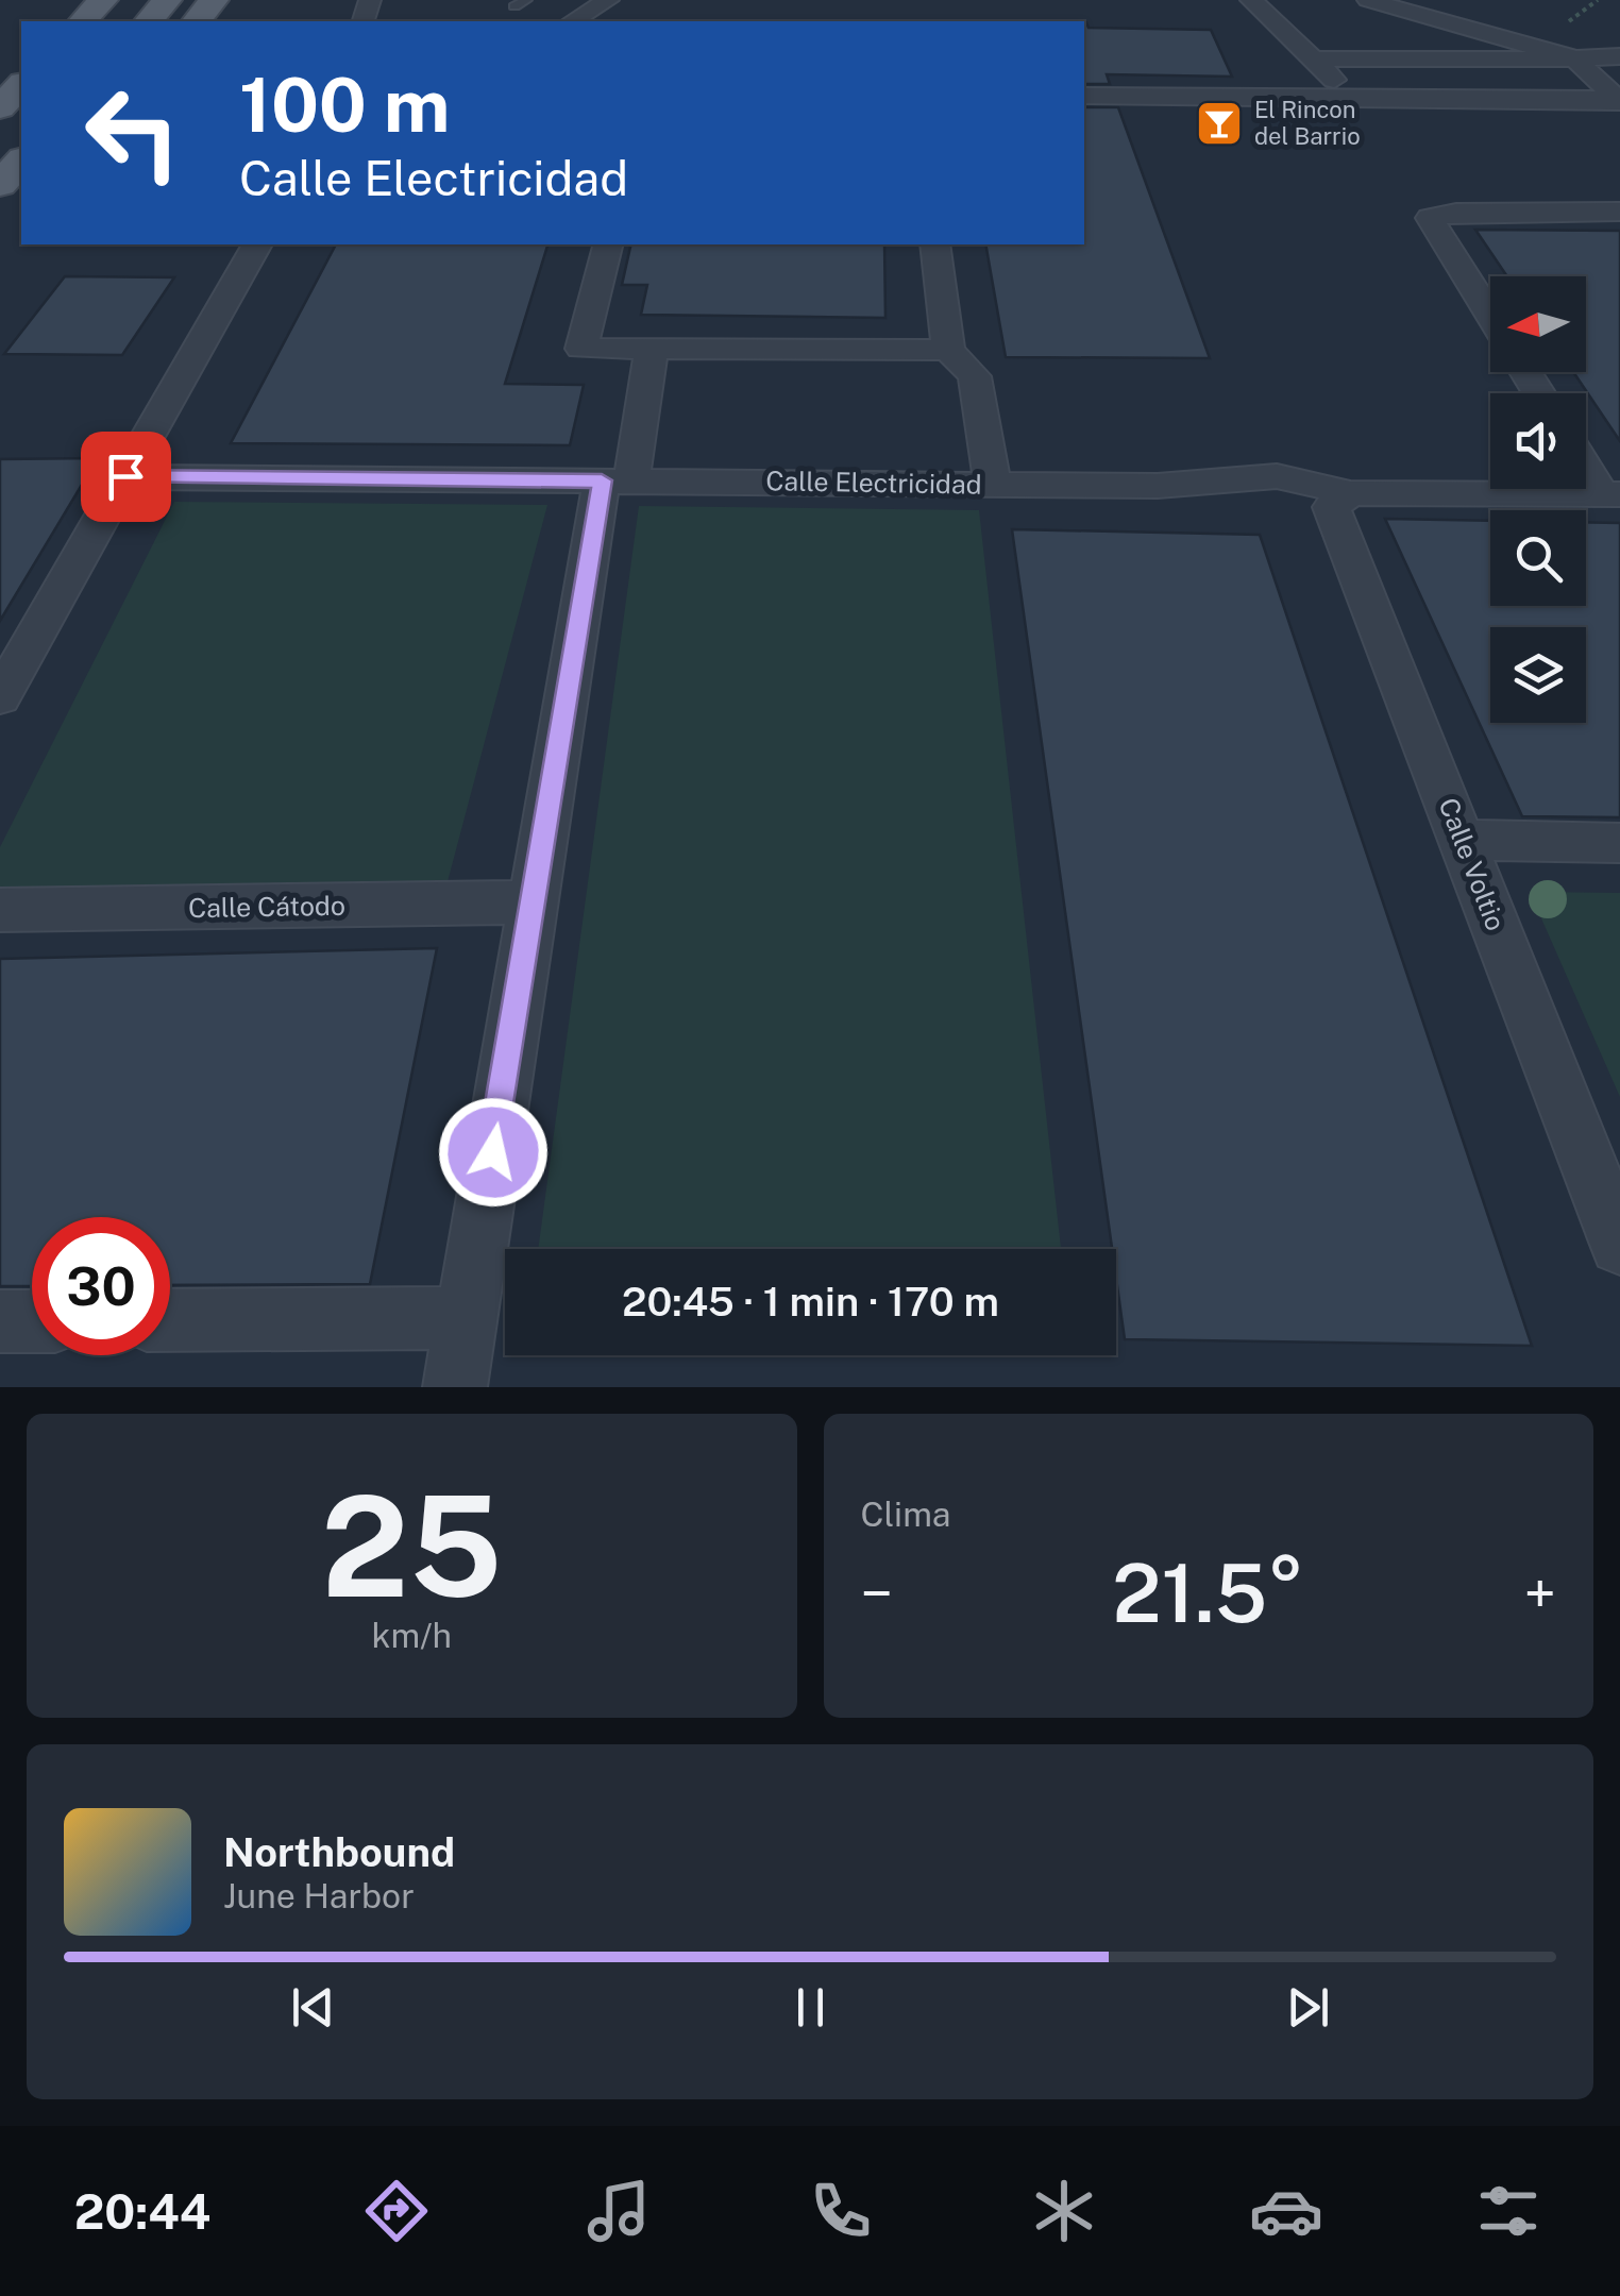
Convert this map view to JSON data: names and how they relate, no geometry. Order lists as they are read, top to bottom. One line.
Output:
{"streets":{"street":["Calle Electricidad","Calle Voltio","Calle Cátodo"]},"crossings":[["Calle Electricidad","Calle Voltio"]],"places":{"bar":["El Rincon del Barrio"]},"north":"left","page":{"turn":["100 m","Calle Electricidad"],"limit":"30","trip":"20:45 · 1 min · 170 m","tile":[["25","km/h"],"Clima"],"heat":["−","21.5°","+"],"song":["Northbound","June Harbor"],"tabs":"20:44"}}
